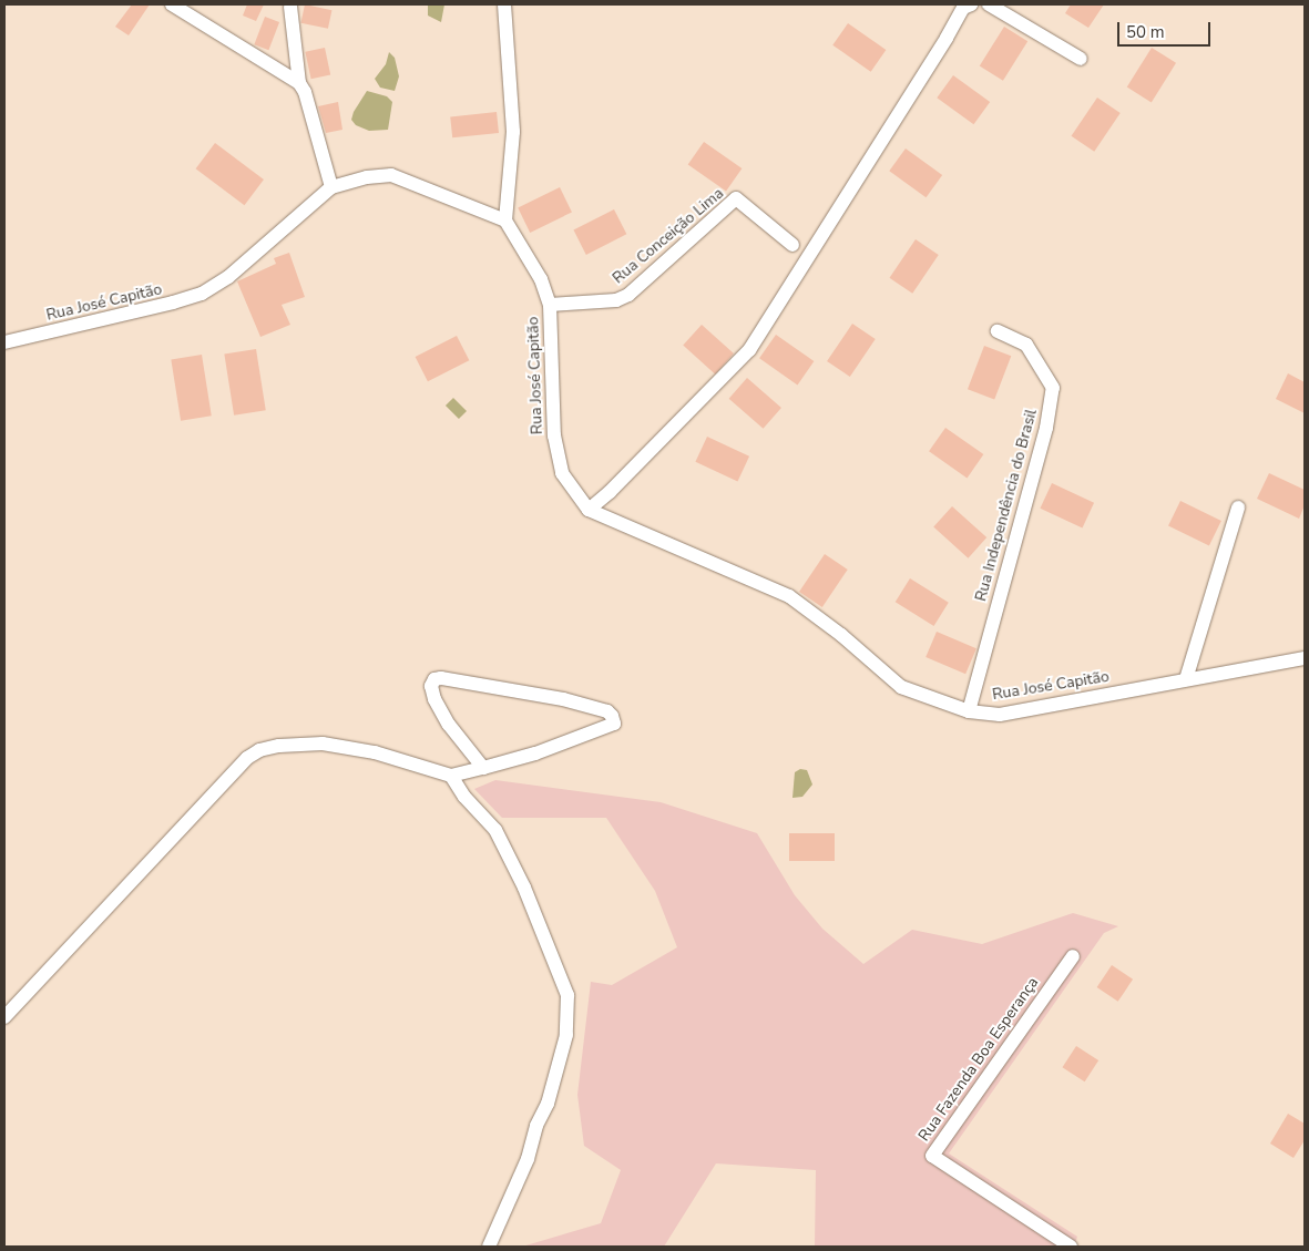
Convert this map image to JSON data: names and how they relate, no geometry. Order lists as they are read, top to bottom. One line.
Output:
{"streets":{"street":["Rua Conceição Lima","Rua José Capitão","Rua Independência do Brasil","Rua Fazenda Boa Esperança"]},"crossings":[["Rua Conceição Lima","Rua José Capitão"],["Rua José Capitão","Rua Independência do Brasil"]],"scale_bar":"50 m"}
